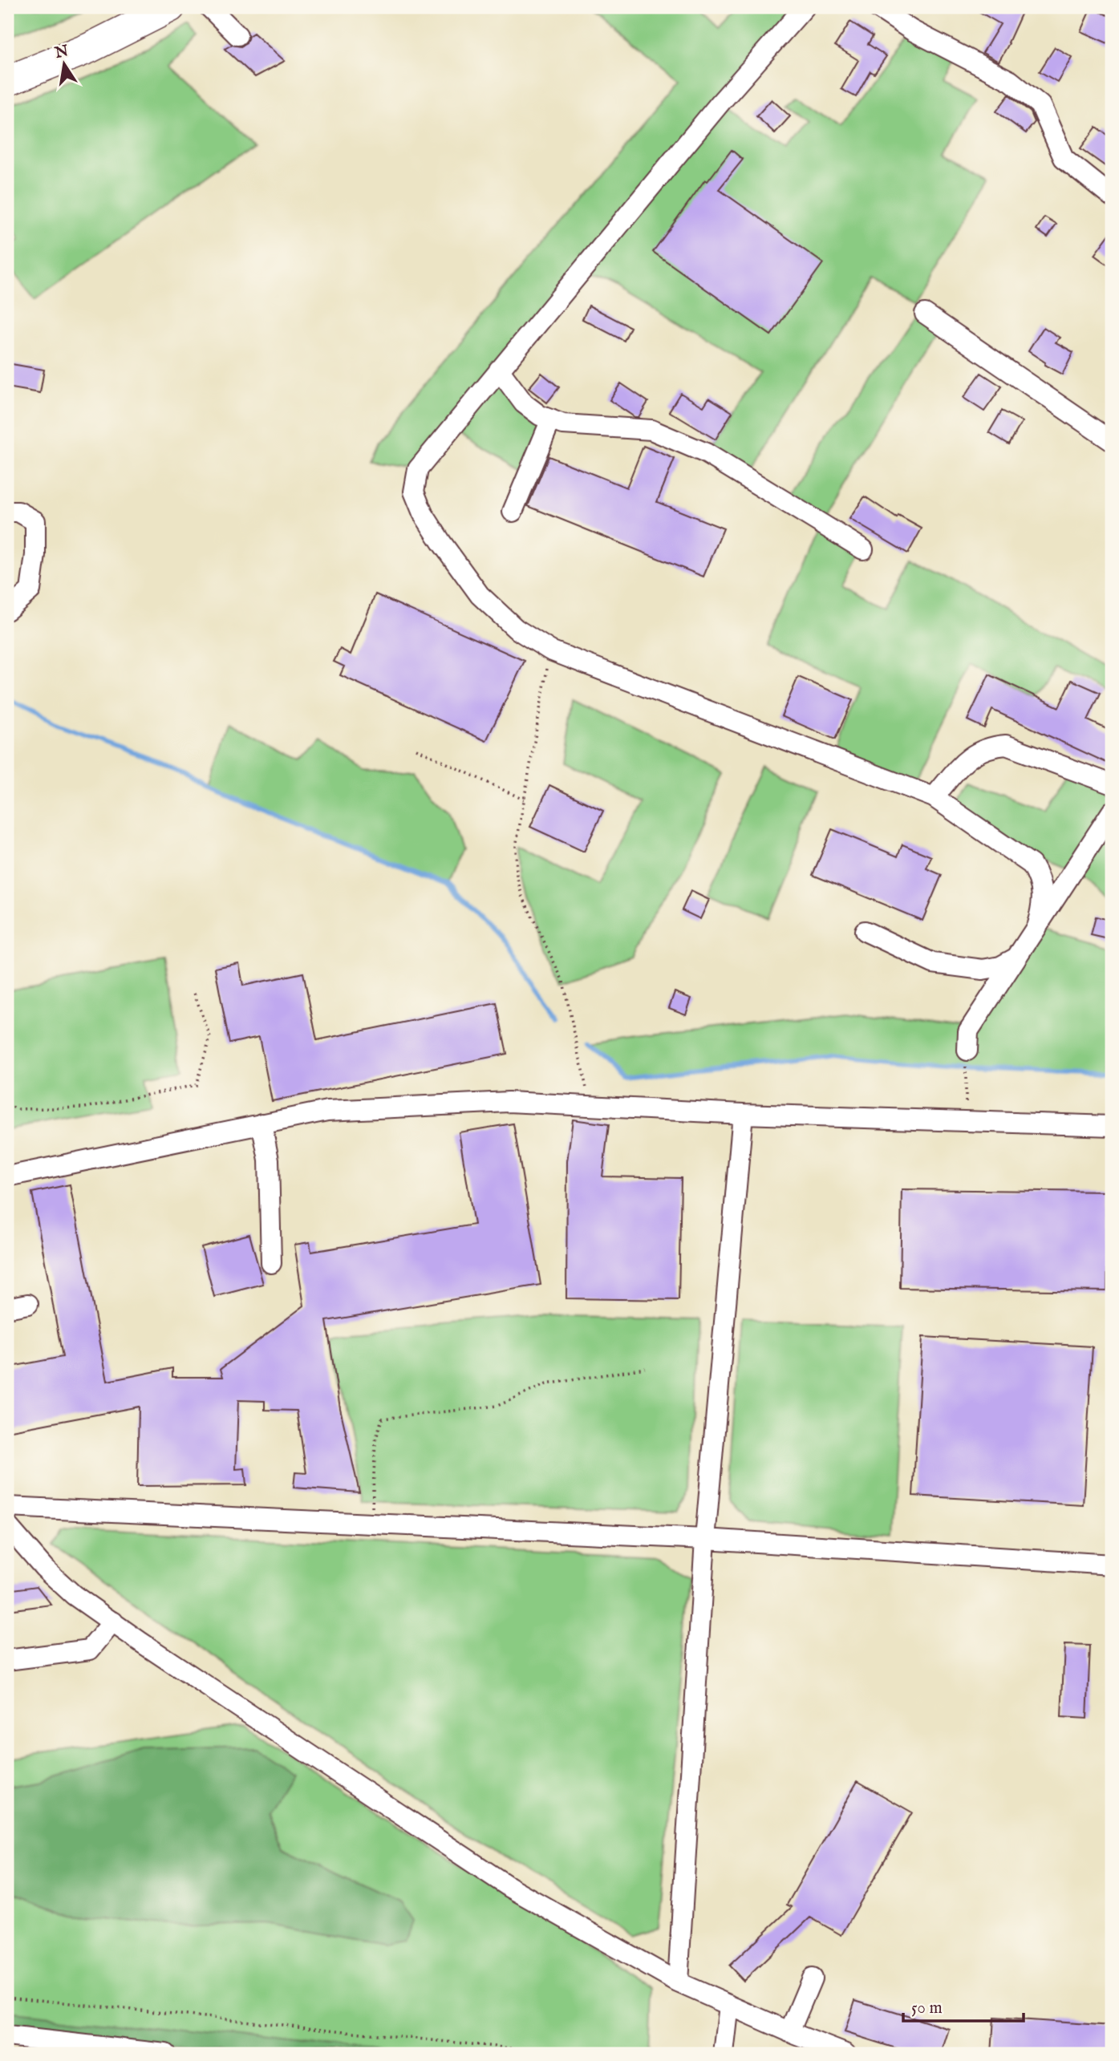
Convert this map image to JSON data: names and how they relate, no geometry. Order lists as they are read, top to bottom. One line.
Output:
{"scale_bar":"50 m","north":"top"}
